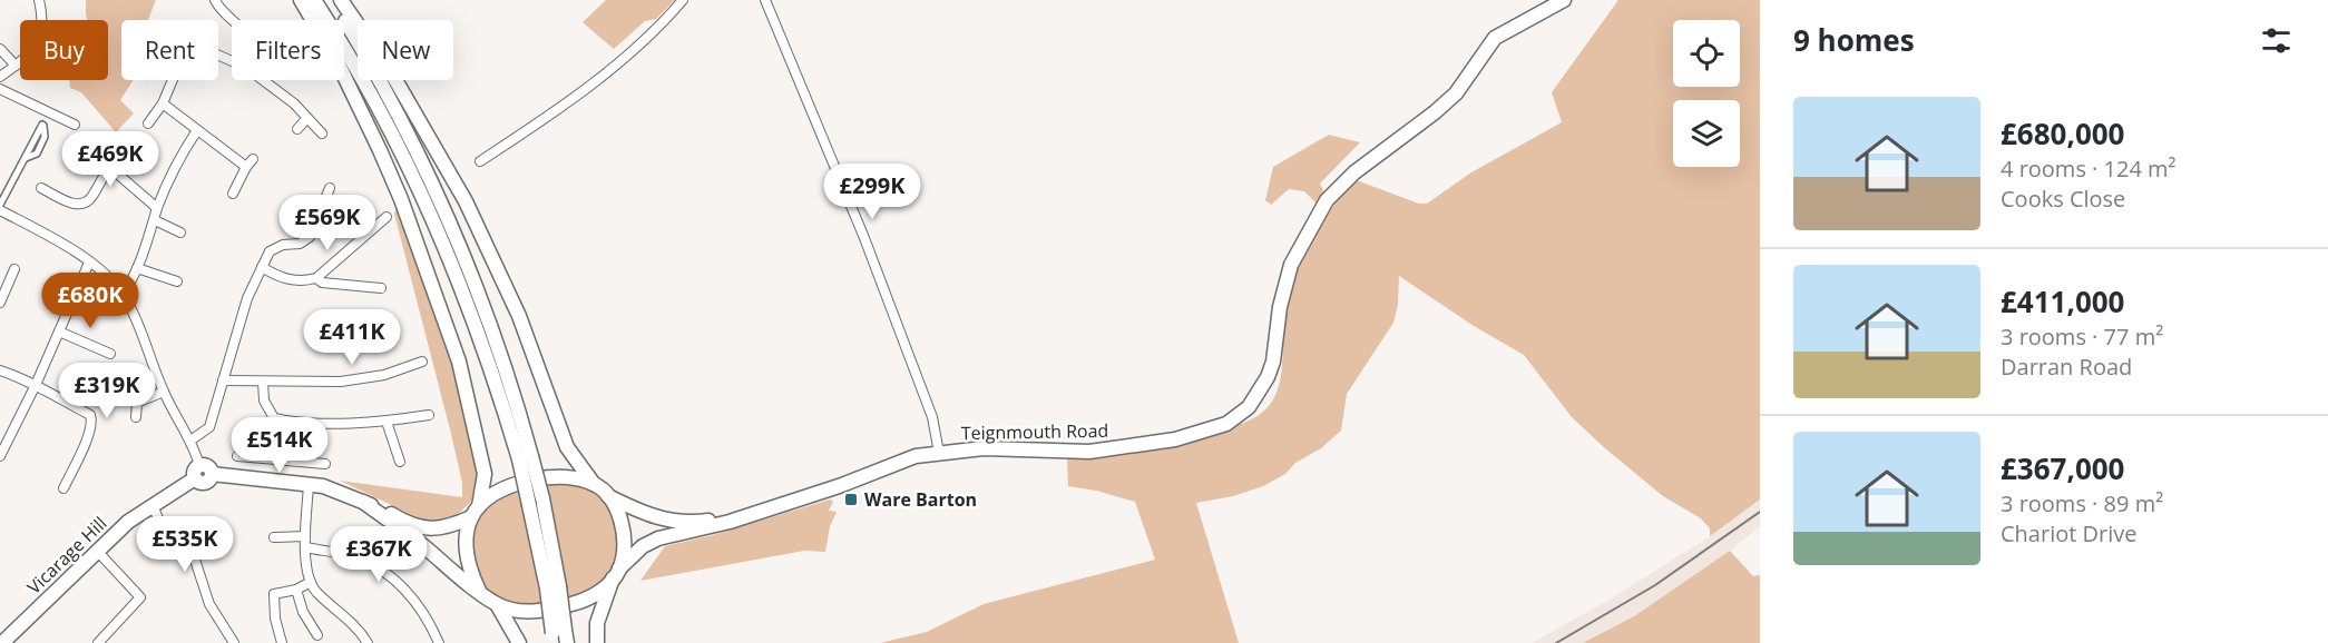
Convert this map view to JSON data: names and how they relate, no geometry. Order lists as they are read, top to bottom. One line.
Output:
{"streets":{"main road":["Teignmouth Road","Vicarage Hill"]},"places":{"transit":["Ware Barton"]},"page":{"heading":"9 homes","chip":["Buy","Rent","Filters","New"],"list":[{"name":"£680,000","note":"4 rooms · 124 m² · Cooks Close"},{"name":"£411,000","note":"3 rooms · 77 m² · Darran Road"},{"name":"£367,000","note":"3 rooms · 89 m² · Chariot Drive"}],"price":["£469K","£299K","£569K","£680K","£411K","£319K","£514K","£535K","£367K"]}}
